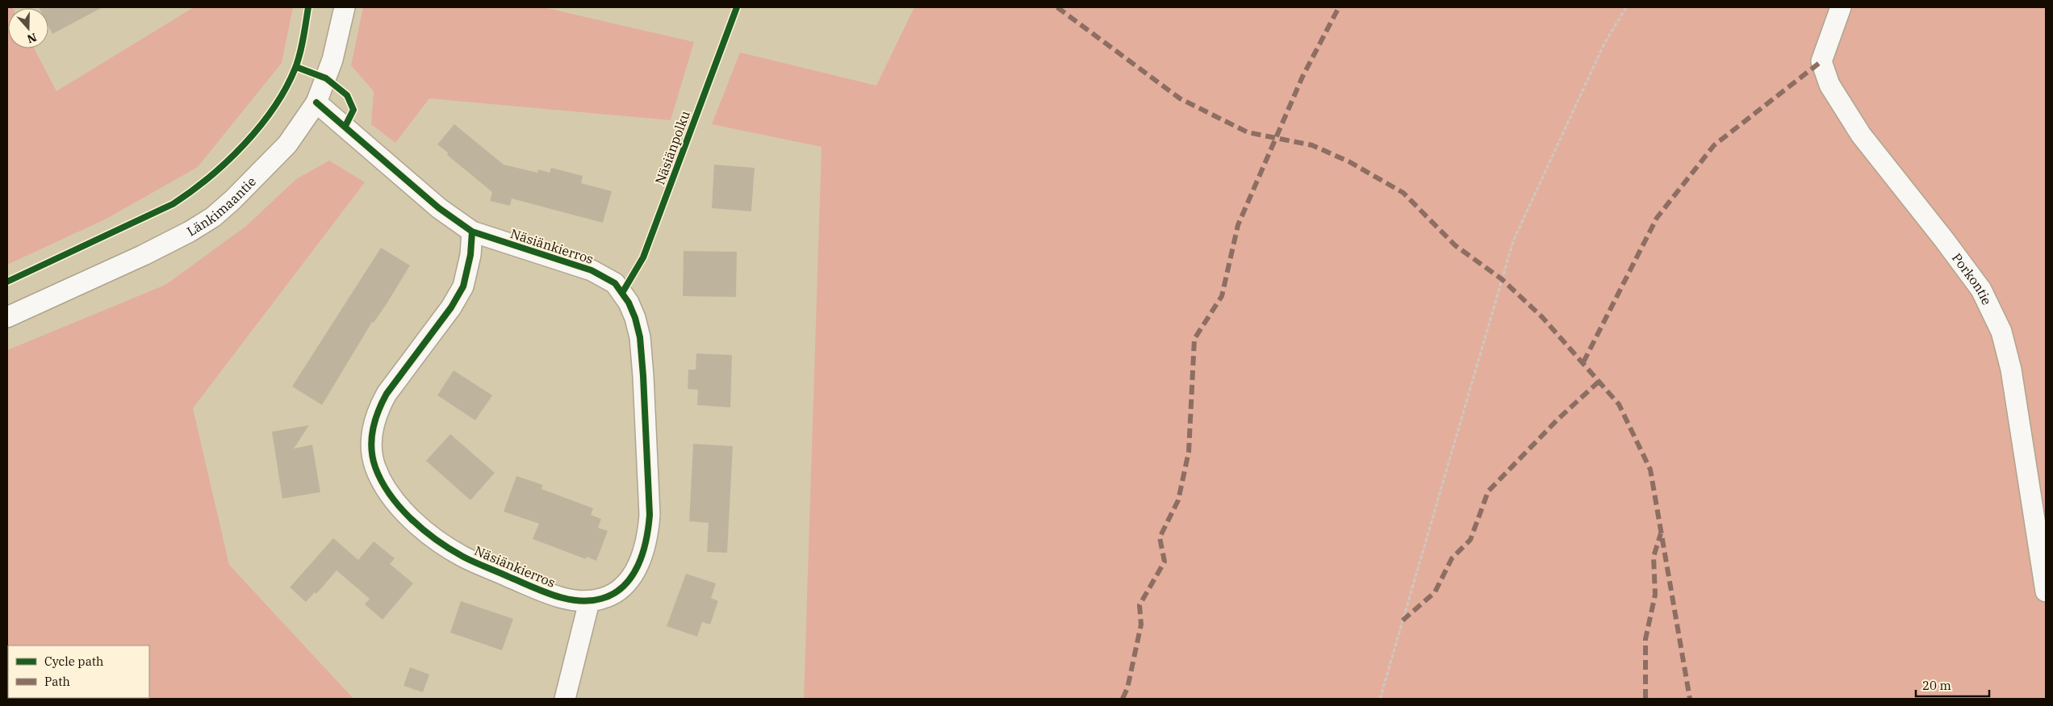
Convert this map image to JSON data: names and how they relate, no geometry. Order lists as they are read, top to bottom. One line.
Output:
{"streets":{"street":["Länkimaantie","Näsiänkierros","Porkontie"],"cycle path":["Näsiänpolku"]},"crossings":[["Länkimaantie","Näsiänkierros"]],"legend":["Cycle path","Path"],"scale_bar":"20 m","north":"bottom"}
